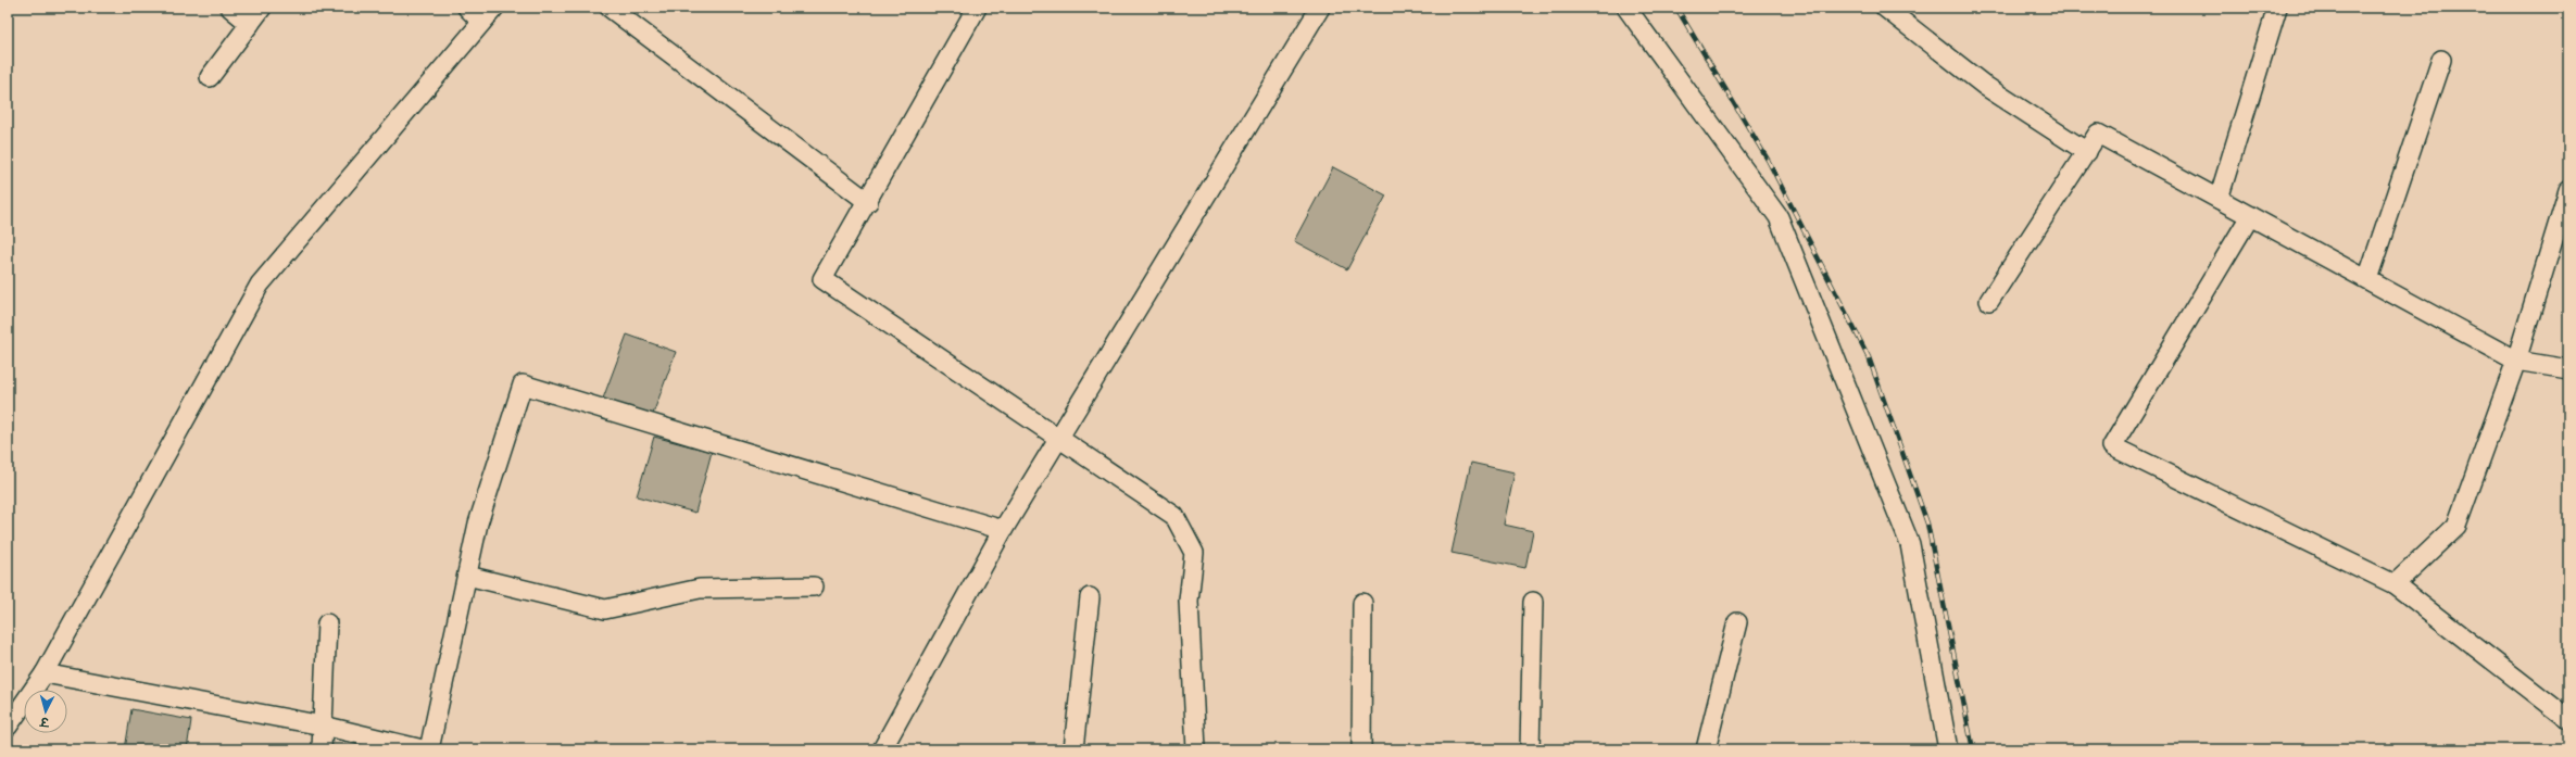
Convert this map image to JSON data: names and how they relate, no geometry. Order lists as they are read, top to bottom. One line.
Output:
{"north":"bottom"}
